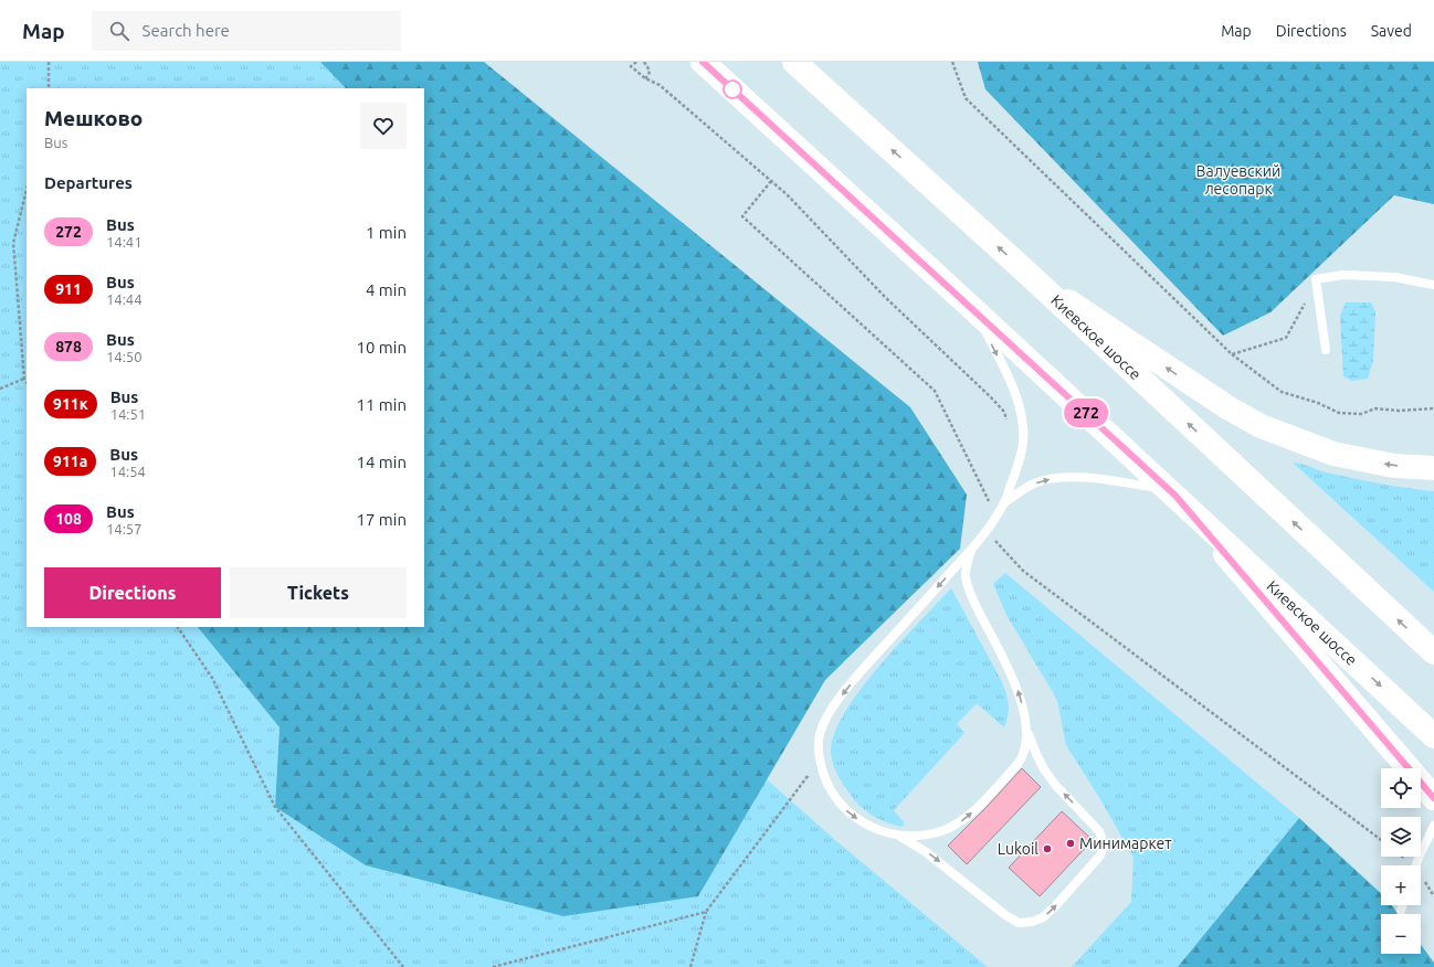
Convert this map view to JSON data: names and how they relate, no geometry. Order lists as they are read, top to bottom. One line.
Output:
{"streets":{"main road":["Киевское шоссе"]},"parks":["Валуевский лесопарк"],"places":["Минимаркет","Lukoil"],"lines":["bus line 272"],"page":{"header":"Map","search":"Search here","nav":["Map","Directions","Saved"],"on_map":"272","heading":[["Мешково","Bus"],"Departures"],"list":[{"mark":"272","name":"Bus","note":"14:41","value":"1 min"},{"mark":"911","name":"Bus","note":"14:44","value":"4 min"},{"mark":"878","name":"Bus","note":"14:50","value":"10 min"},{"mark":"911к","name":"Bus","note":"14:51","value":"11 min"},{"mark":"911а","name":"Bus","note":"14:54","value":"14 min"},{"mark":"108","name":"Bus","note":"14:57","value":"17 min"}],"buttons":["Directions","Tickets"],"map_buttons":["+","−"]}}
